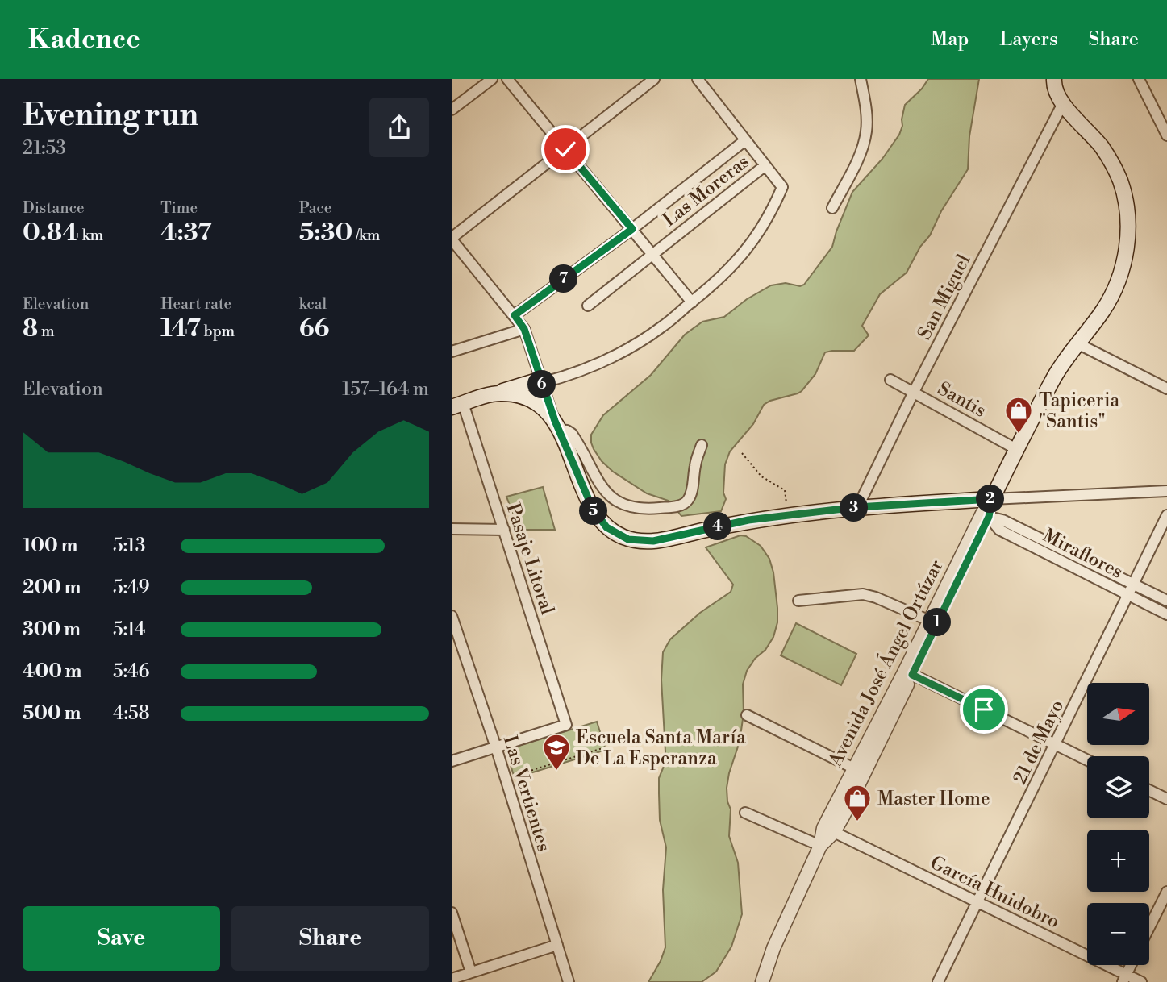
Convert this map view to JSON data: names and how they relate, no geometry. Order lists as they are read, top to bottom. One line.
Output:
{"streets":{"main road":["Avenida José Ángel Ortúzar"],"street":["Las Moreras","San Miguel","Santis","Miraflores","Pasaje Litoral","21 de Mayo","Las Vertientes","García Huidobro"]},"crossings":[["San Miguel","Santis"],["San Miguel","Avenida José Ángel Ortúzar"],["Santis","Avenida José Ángel Ortúzar"],["Miraflores","Avenida José Ángel Ortúzar"],["Miraflores","21 de Mayo"],["Pasaje Litoral","Las Vertientes"],["Avenida José Ángel Ortúzar","García Huidobro"],["21 de Mayo","García Huidobro"]],"places":{"shop":["Tapiceria \"Santis\"","Master Home"],"school or university":["Escuela Santa María De La Esperanza"]},"north":"right","page":{"header":"Kadence","nav":["Map","Layers","Share"],"heading":["Evening run","21:53"],"stats":[["Distance","0.84 km"],["Time","4:37"],["Pace","5:30 /km"],["Elevation","8 m"],["Heart rate","147 bpm"],["kcal","66"]],"pins":["7","6","2","3","5","4","1"],"chart":["Elevation","157–164 m"],"list":[{"name":"100 m","note":"5:13"},{"name":"200 m","note":"5:49"},{"name":"300 m","note":"5:14"},{"name":"400 m","note":"5:46"},{"name":"500 m","note":"4:58"}],"map_buttons":["+","−"],"buttons":["Save","Share"]}}
